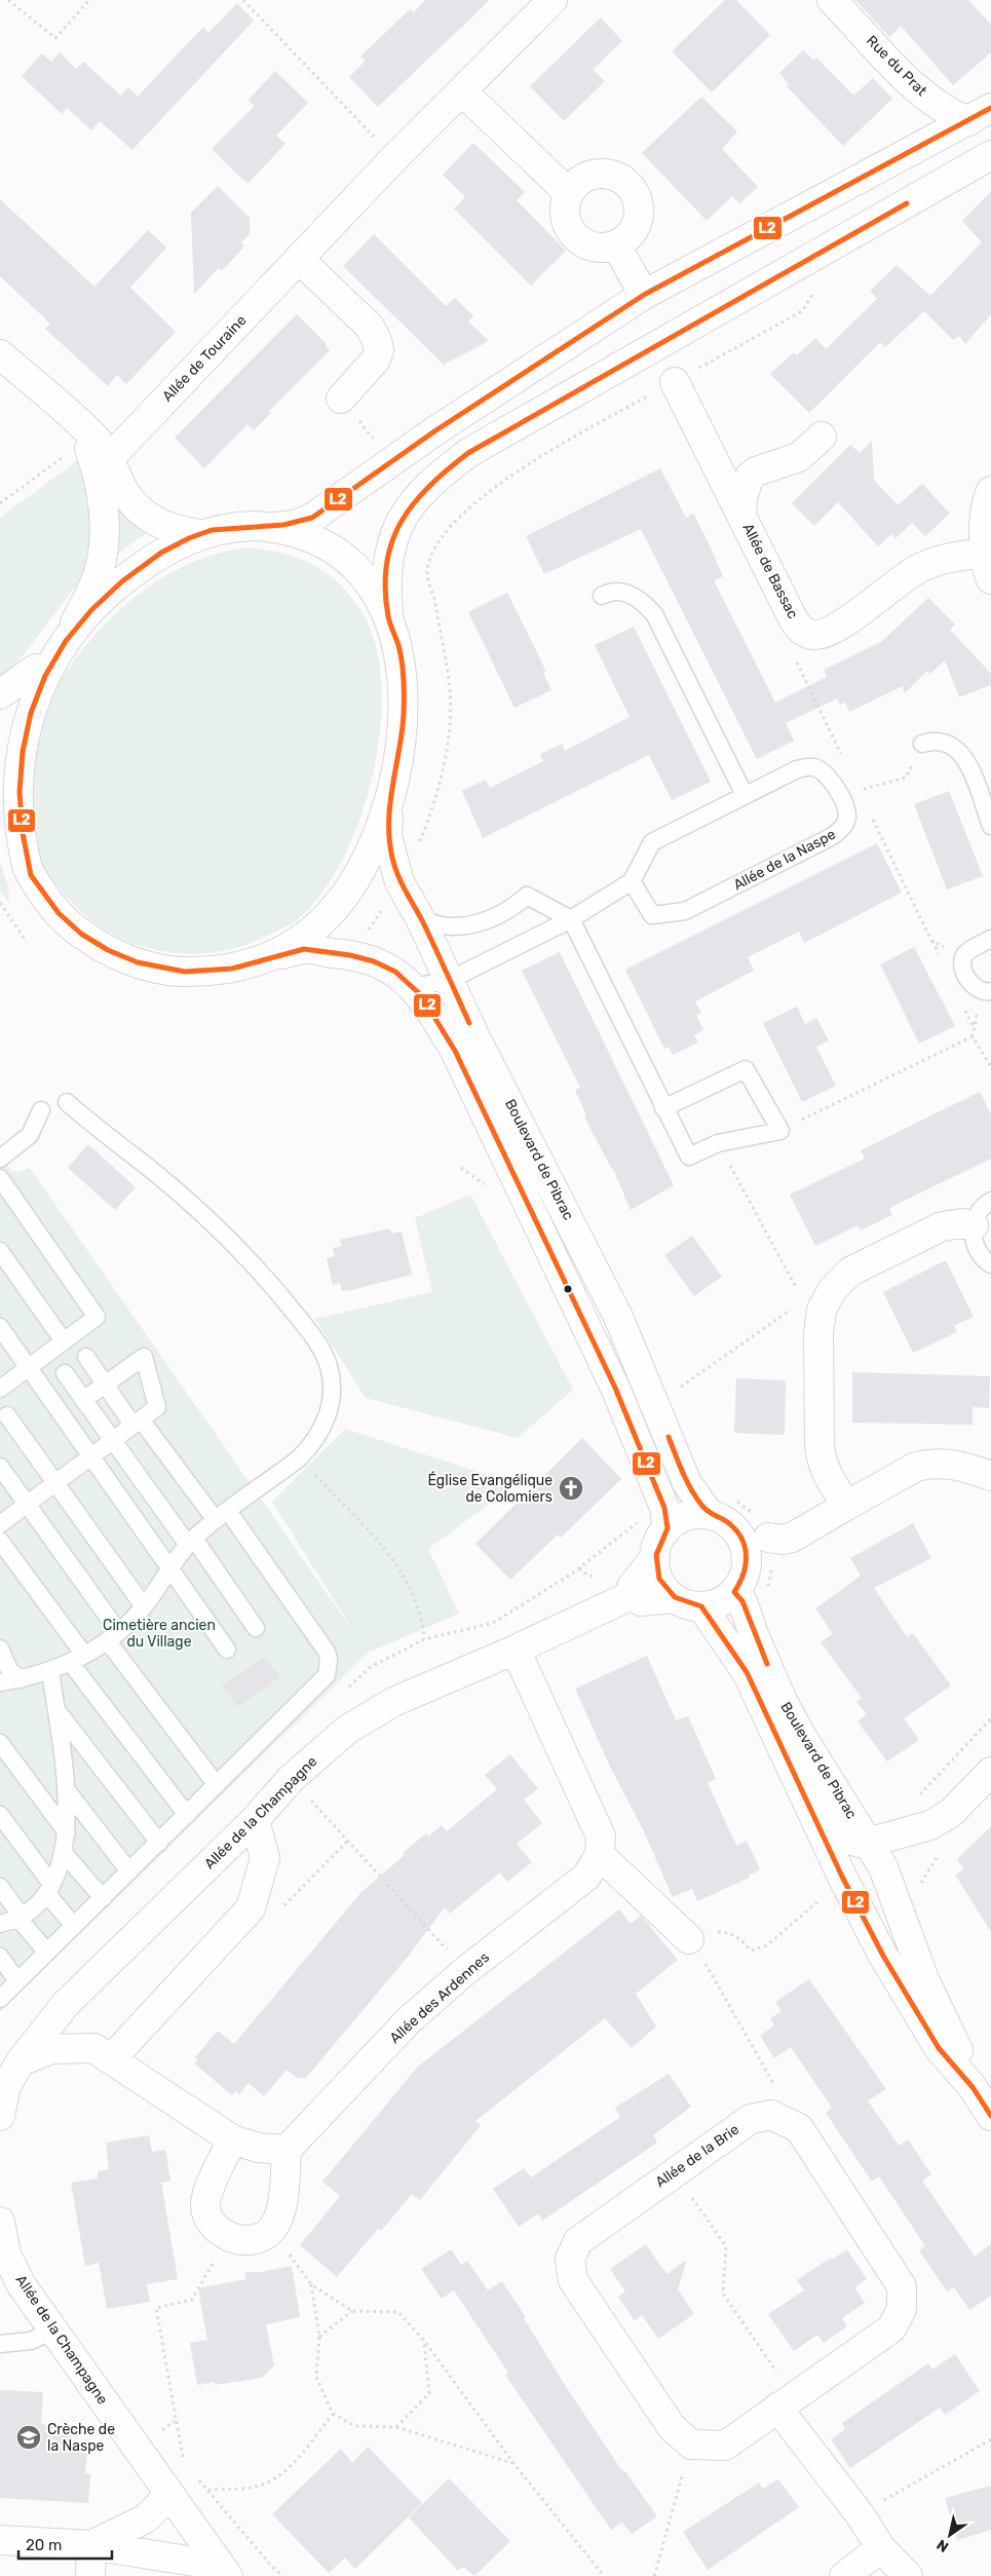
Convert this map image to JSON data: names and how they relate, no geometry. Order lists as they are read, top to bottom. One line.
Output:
{"streets":{"street":["Rue du Prat","Allée de Touraine","Allée de Bassac","Boulevard de Pibrac","Allée de la Champagne","Allée des Ardennes","Allée de la Brie"],"lane":["Allée de la Naspe"]},"parks":["Cimetière ancien du Village"],"places":{"church":["Église Evangélique de Colomiers"],"school or university":["Crèche de la Naspe"]},"lines":["transit line L2"],"scale_bar":"20 m","north":"bottom left"}
